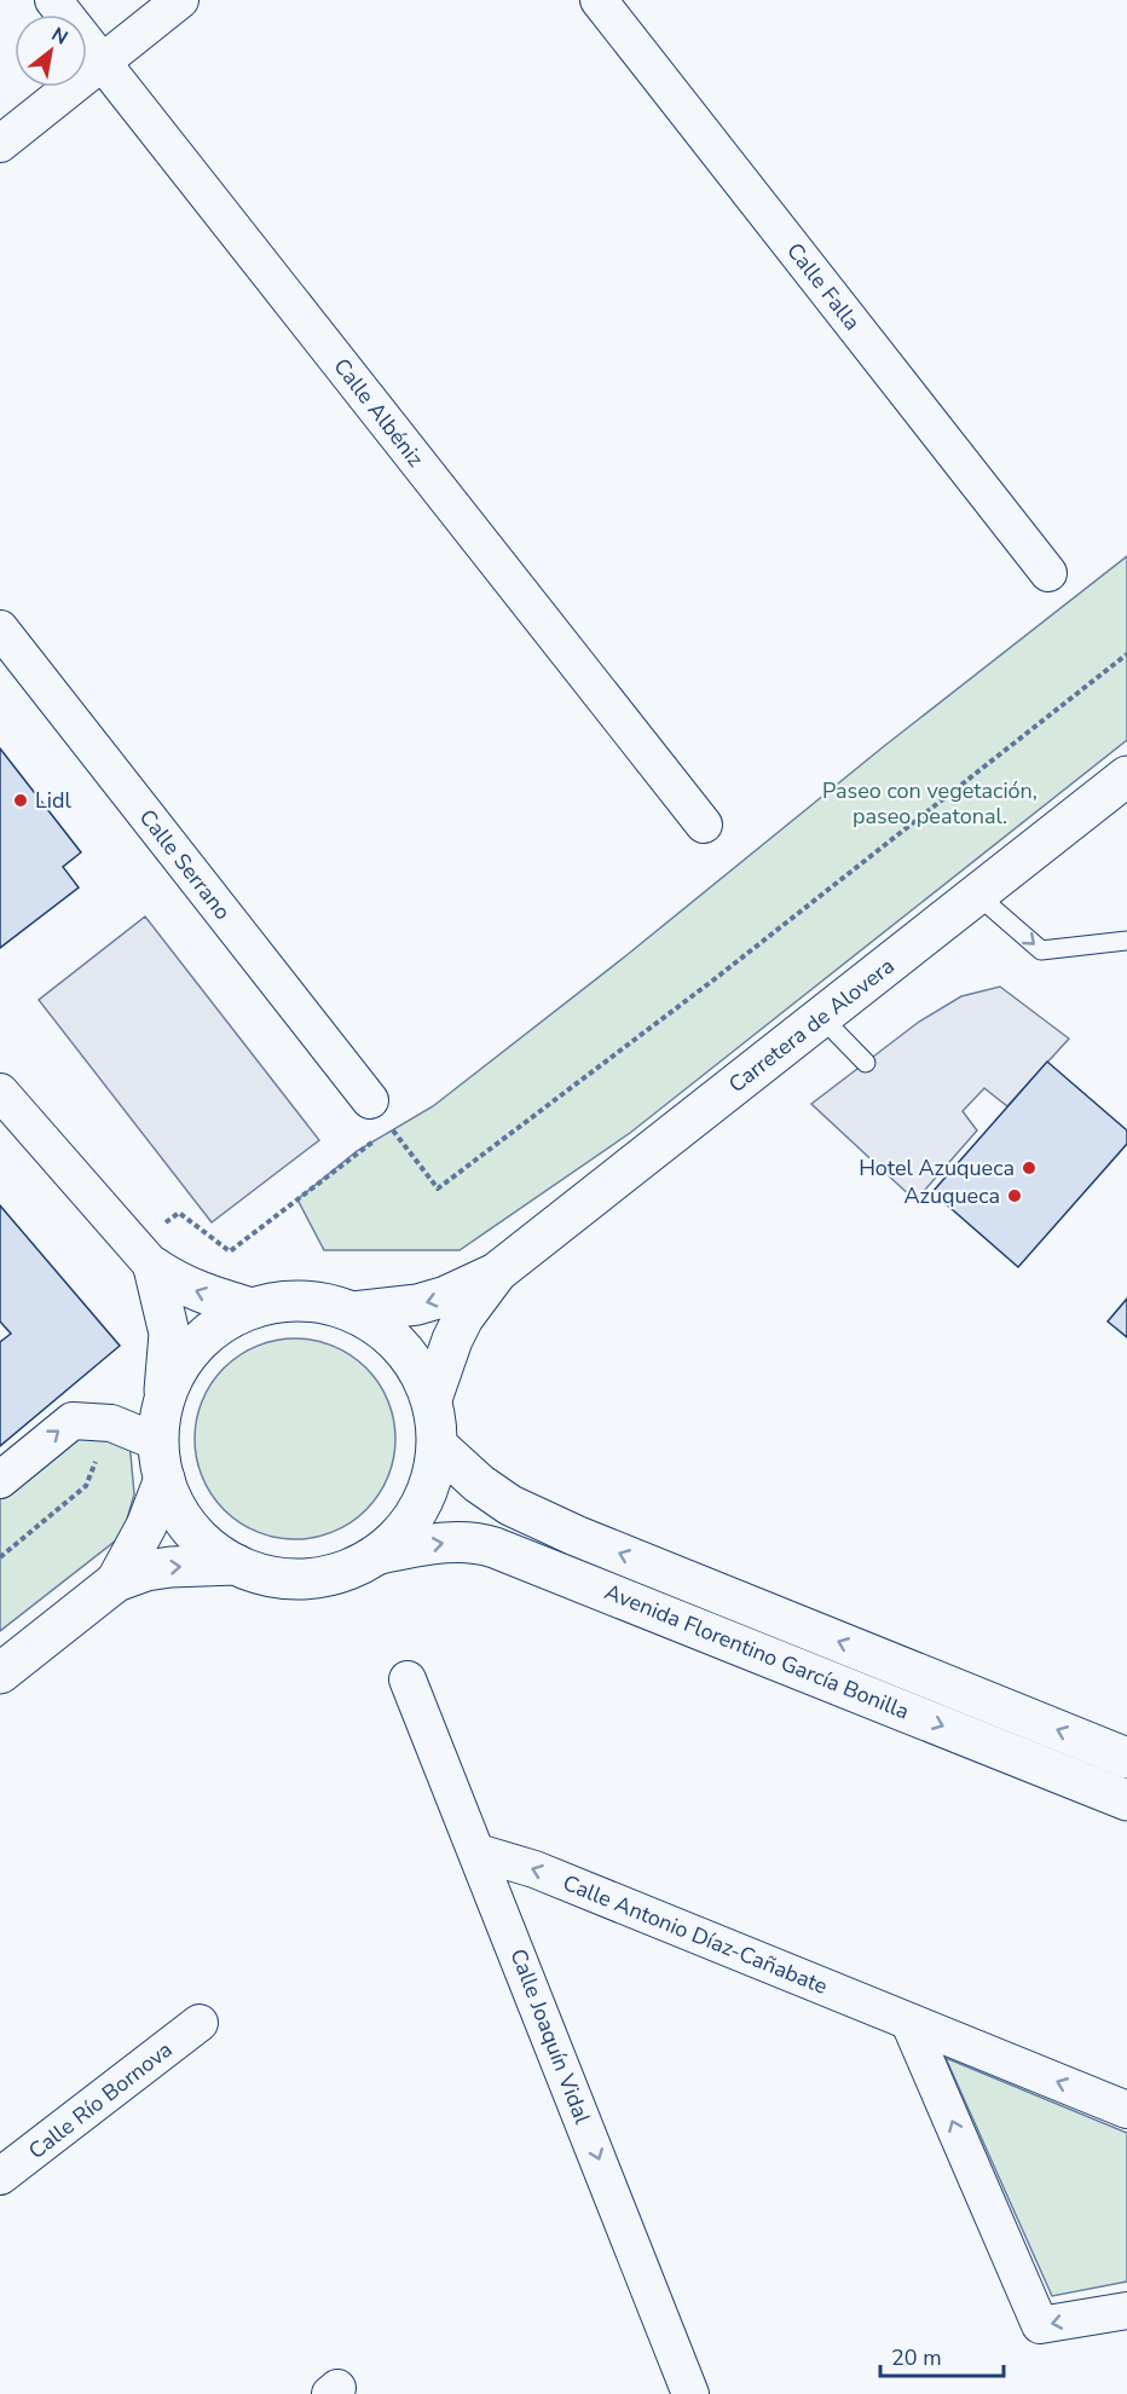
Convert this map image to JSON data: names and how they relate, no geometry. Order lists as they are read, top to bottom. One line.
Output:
{"streets":{"street":["Calle Falla","Calle Albéniz","Calle Serrano","Carretera de Alovera","Avenida Florentino García Bonilla","Calle Antonio Díaz-Cañabate","Calle Joaquín Vidal","Calle Río Bornova"]},"crossings":[["Calle Antonio Díaz-Cañabate","Calle Joaquín Vidal"]],"one_way":["Calle Antonio Díaz-Cañabate","Calle Joaquín Vidal"],"parks":["Paseo con vegetación, paseo peatonal."],"places":["Lidl","Hotel Azuqueca","Azuqueca"],"scale_bar":"20 m","north":"top right"}
